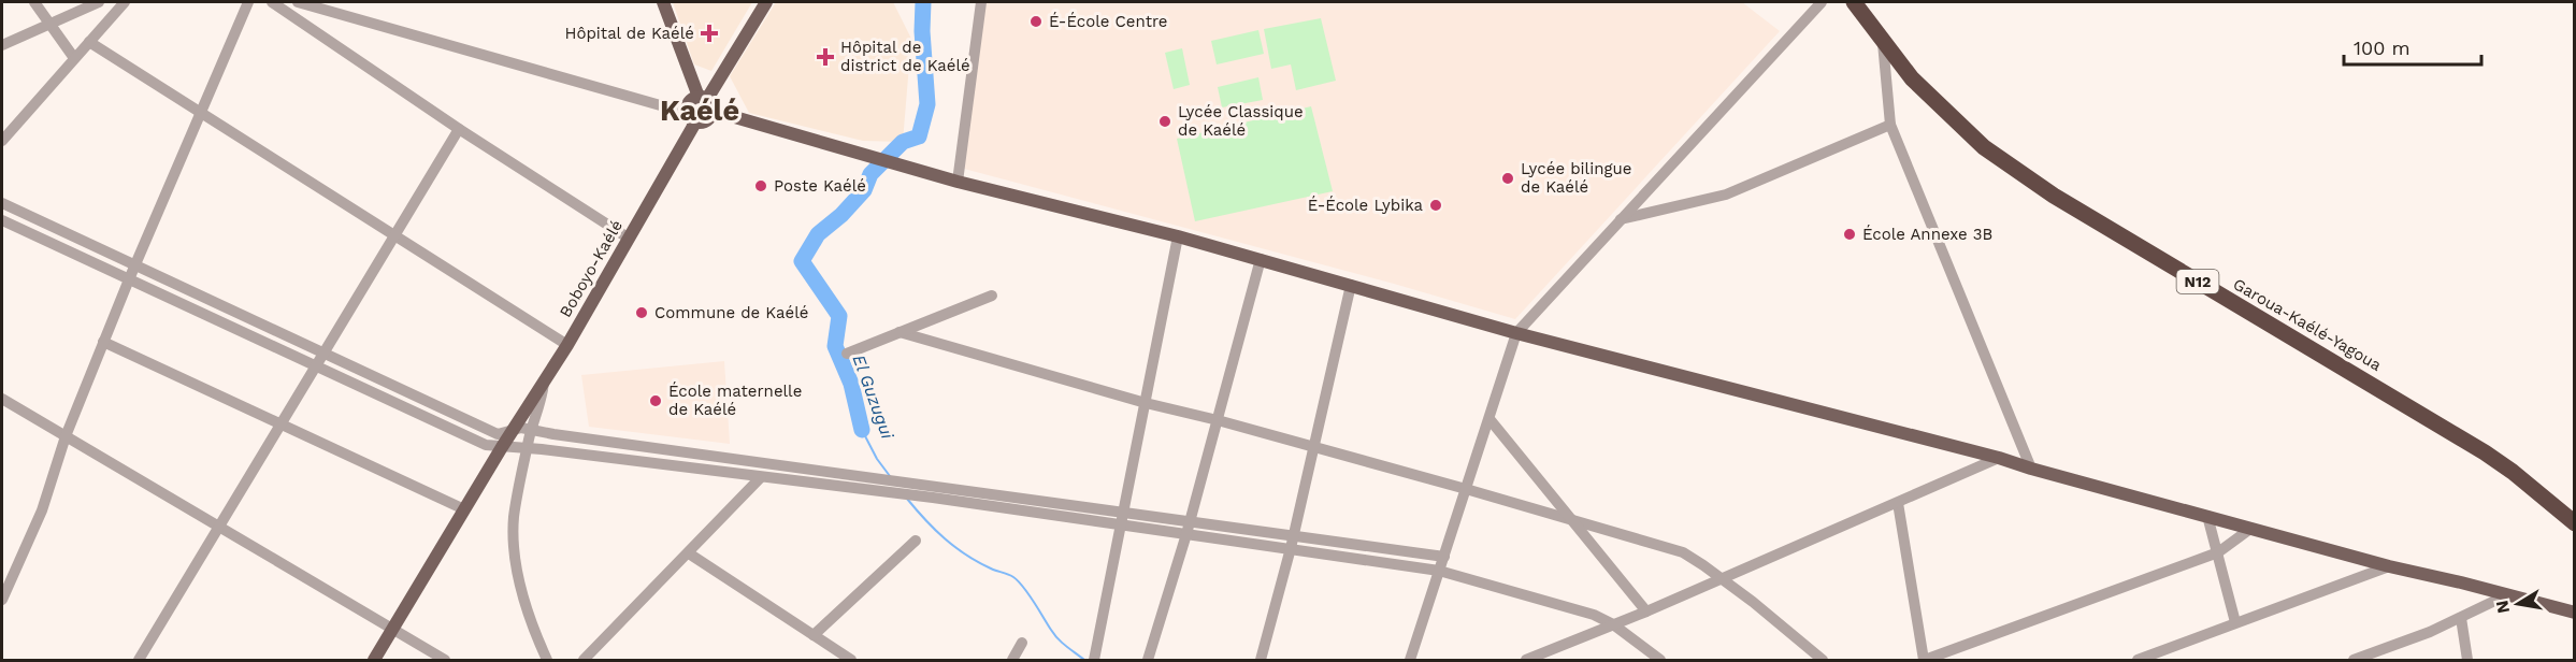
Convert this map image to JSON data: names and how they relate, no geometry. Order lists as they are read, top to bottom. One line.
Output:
{"streets":{"highway":["N12","Garoua-Kaélé-Yagoua"],"main road":["Boboyo-Kaélé"]},"districts":["Kaélé"],"water":["El Guzugui"],"places":{"other":["É-École Centre","Lycée Classique de Kaélé","Lycée bilingue de Kaélé","Poste Kaélé","É-École Lybika","École Annexe 3B","Commune de Kaélé","École maternelle de Kaélé"],"health":["Hôpital de Kaélé","Hôpital de district de Kaélé"]},"scale_bar":"100 m","north":"left"}
